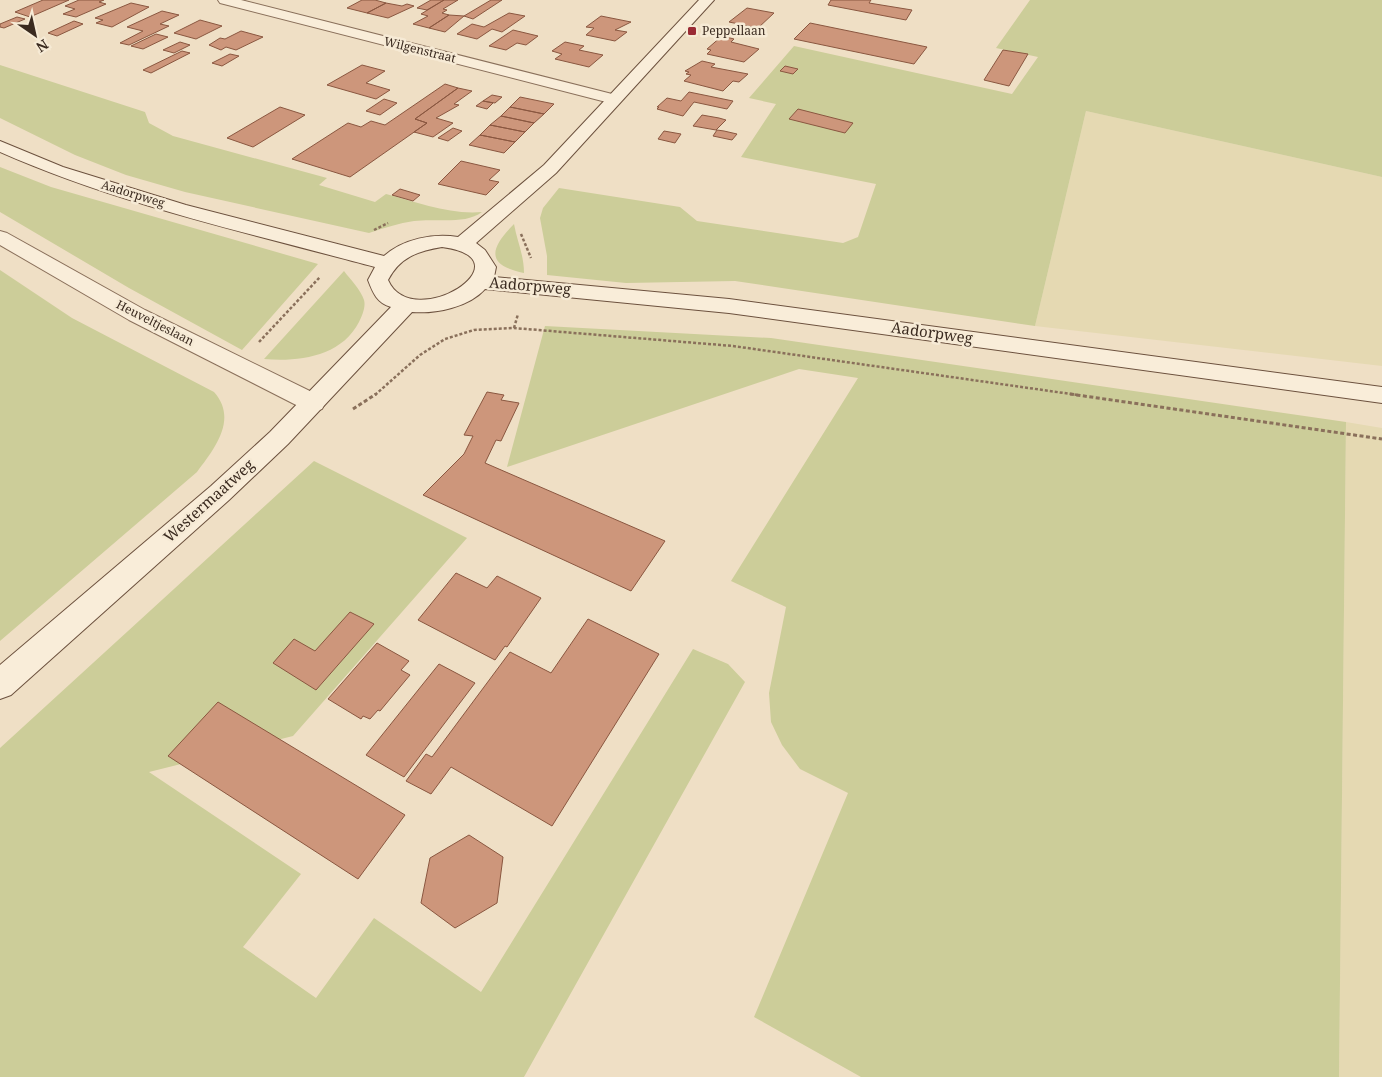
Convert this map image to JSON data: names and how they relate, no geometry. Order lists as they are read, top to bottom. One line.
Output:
{"streets":{"street":["Wilgenstraat","Aadorpweg","Heuveltjeslaan","Westermaatweg"]},"crossings":[["Aadorpweg","Westermaatweg"],["Heuveltjeslaan","Westermaatweg"]],"places":{"transit":["Peppellaan"]},"north":"bottom right"}
